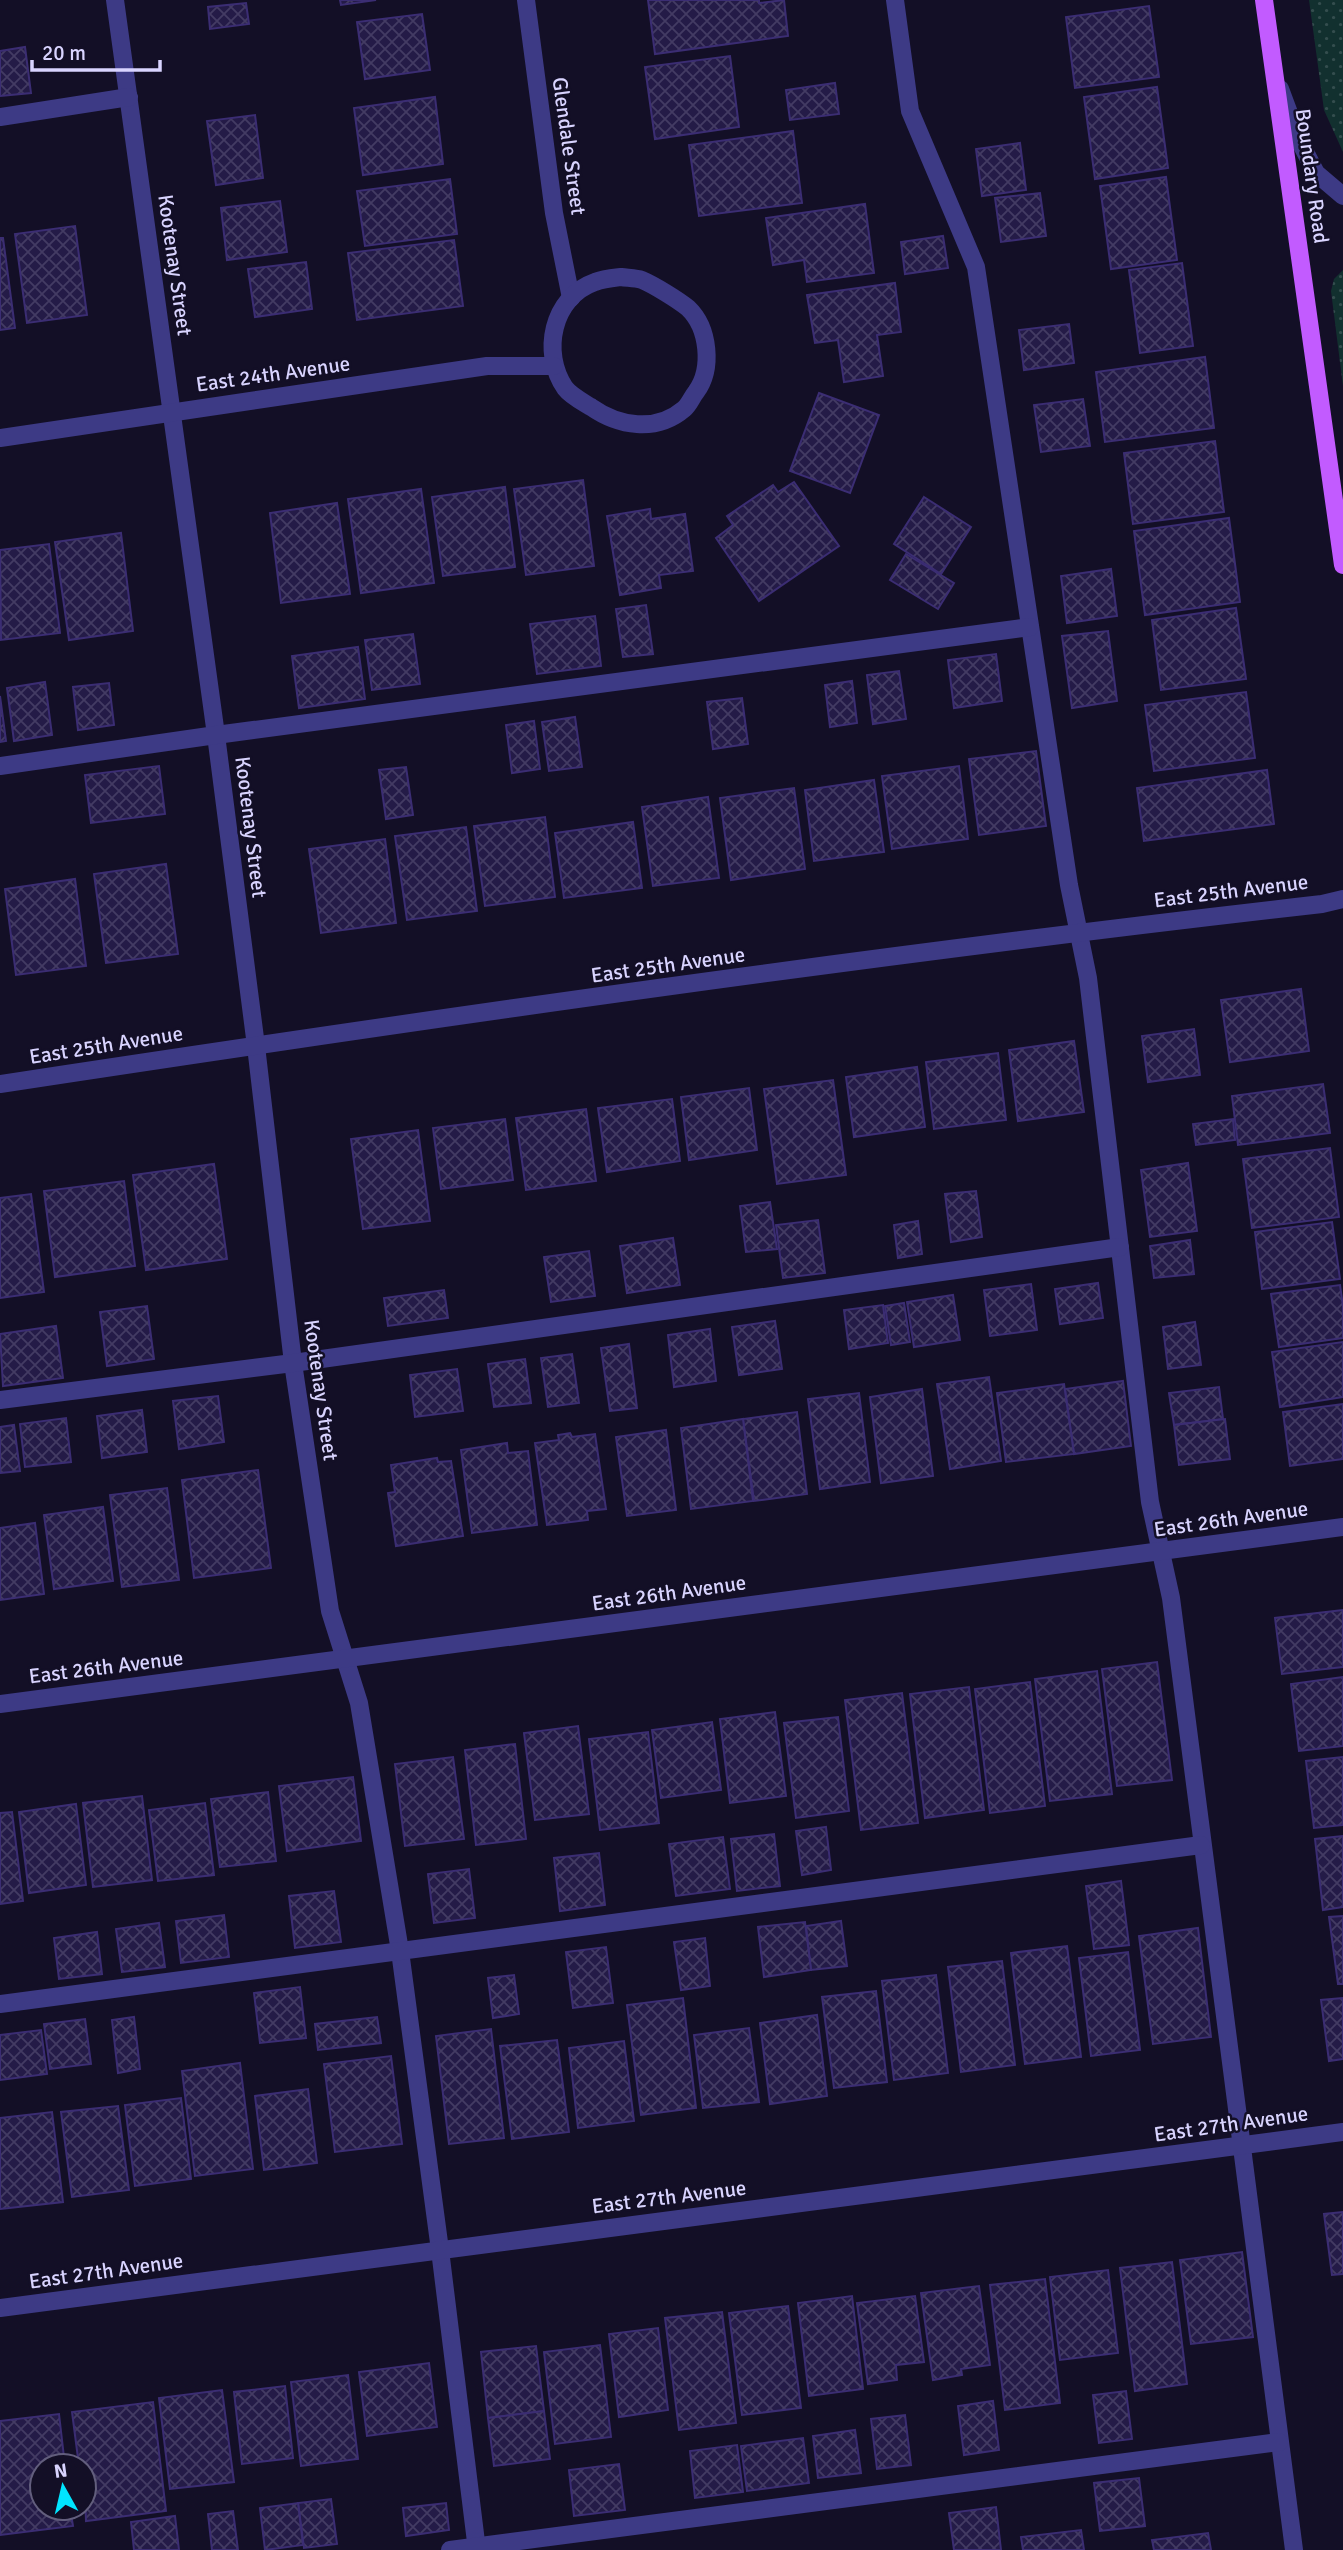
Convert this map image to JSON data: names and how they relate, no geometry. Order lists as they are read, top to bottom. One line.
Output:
{"streets":{"main road":["Boundary Road"],"street":["Glendale Street","Kootenay Street","East 24th Avenue","East 25th Avenue","East 26th Avenue","East 27th Avenue"]},"crossings":[["Glendale Street","East 24th Avenue"],["Kootenay Street","East 24th Avenue"],["Kootenay Street","East 25th Avenue"],["Kootenay Street","East 26th Avenue"],["Kootenay Street","East 27th Avenue"]],"scale_bar":"20 m","north":"top"}
